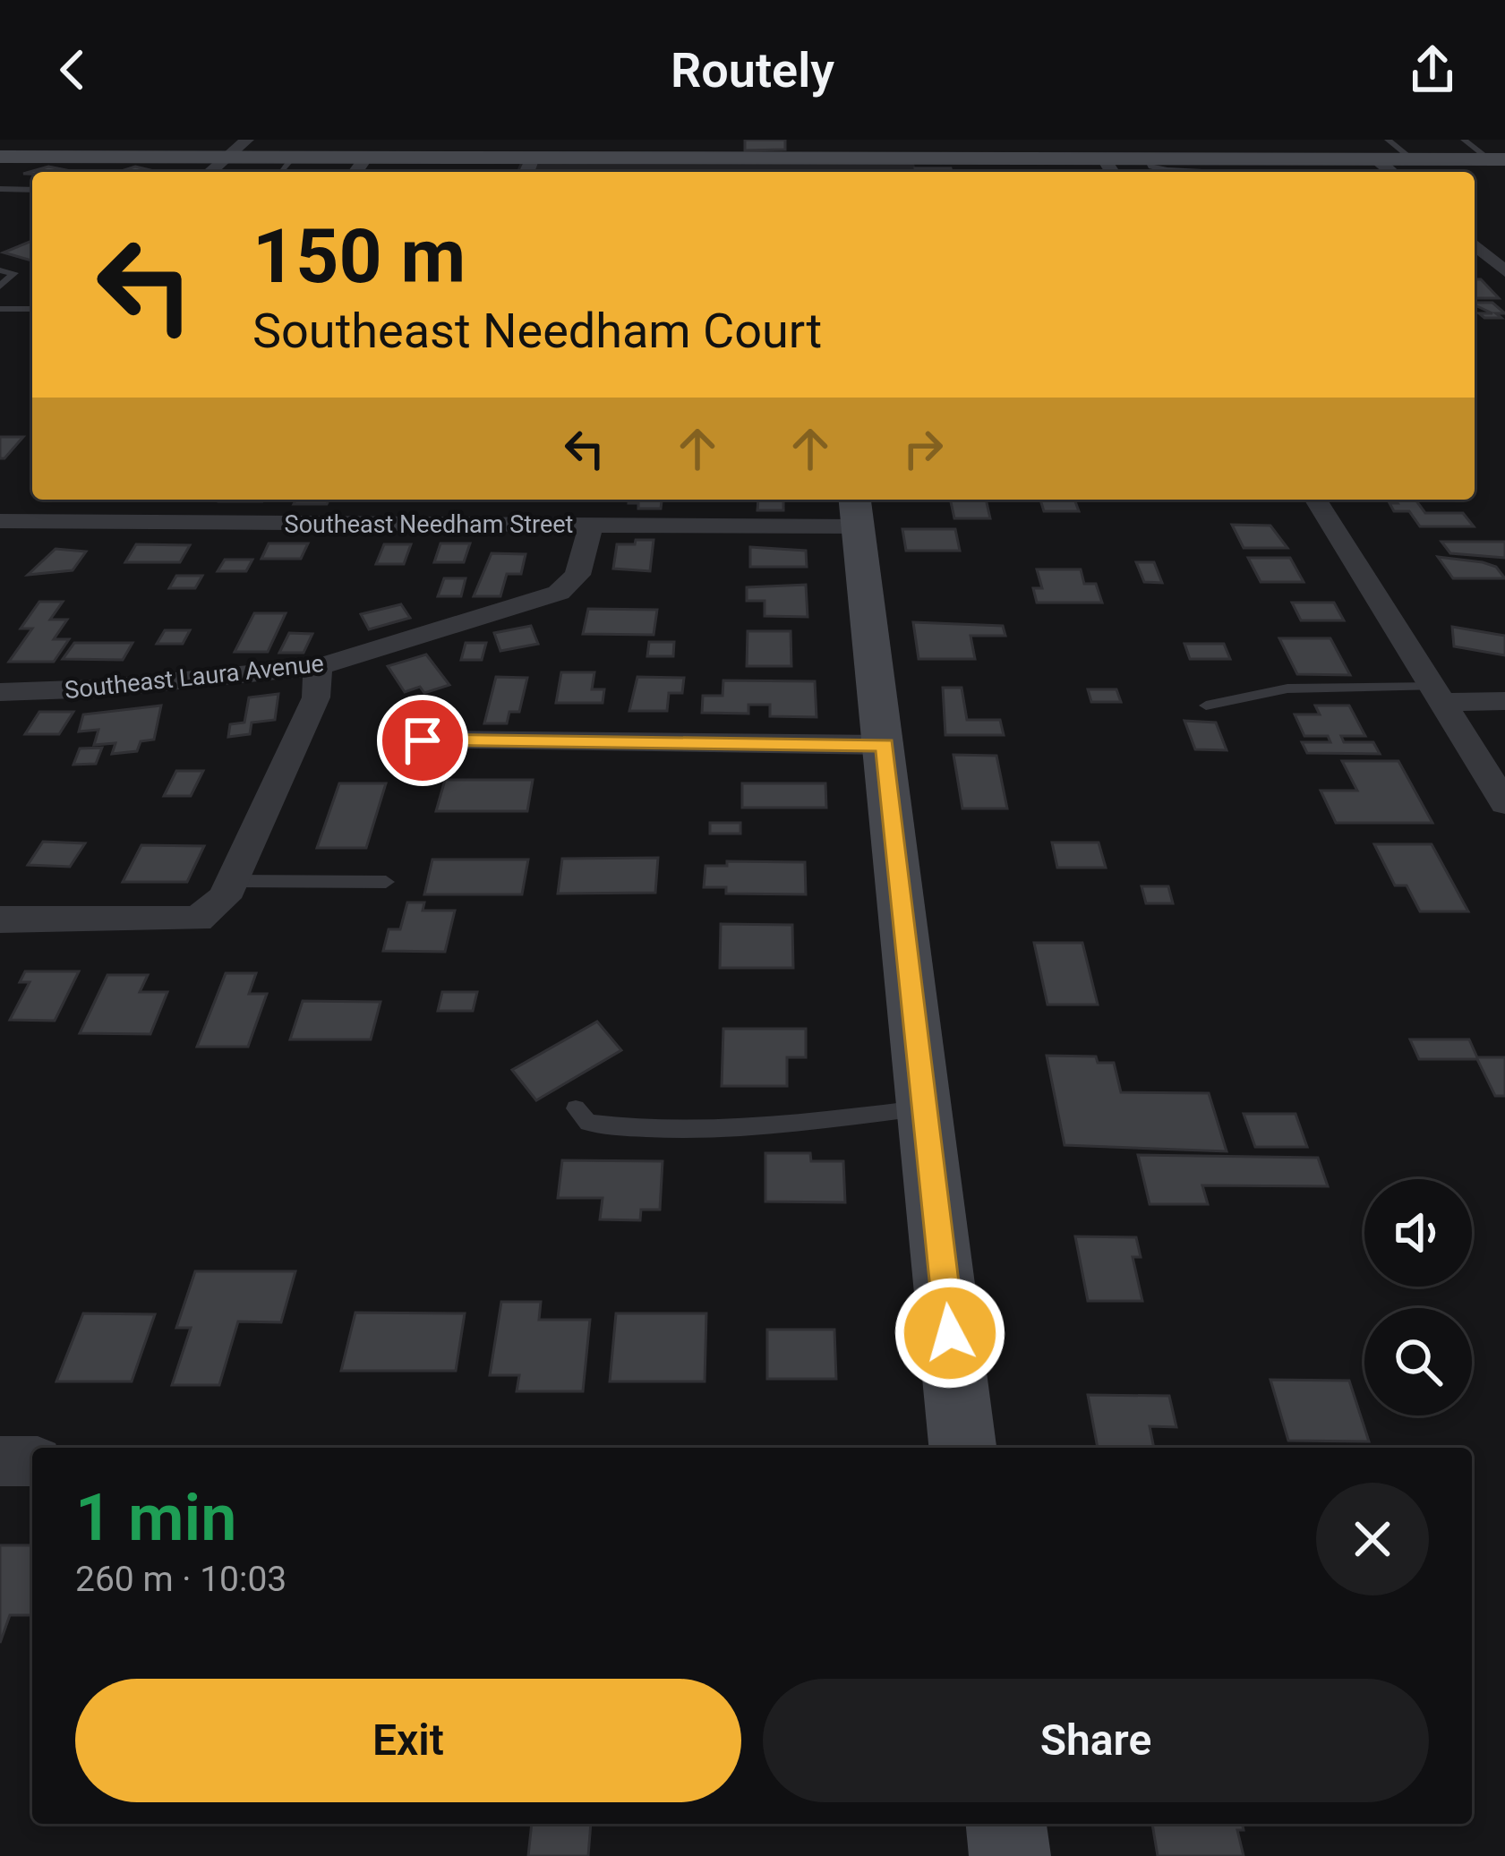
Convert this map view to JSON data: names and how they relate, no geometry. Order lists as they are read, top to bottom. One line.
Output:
{"streets":{"street":["Southeast Needham Street","Southeast Laura Avenue"]},"crossings":[["Southeast Needham Street","Southeast Laura Avenue"]],"page":{"header":"Routely","turn":["150 m","Southeast Needham Court"],"heading":["1 min","260 m · 10:03"],"buttons":["Exit","Share"]}}
